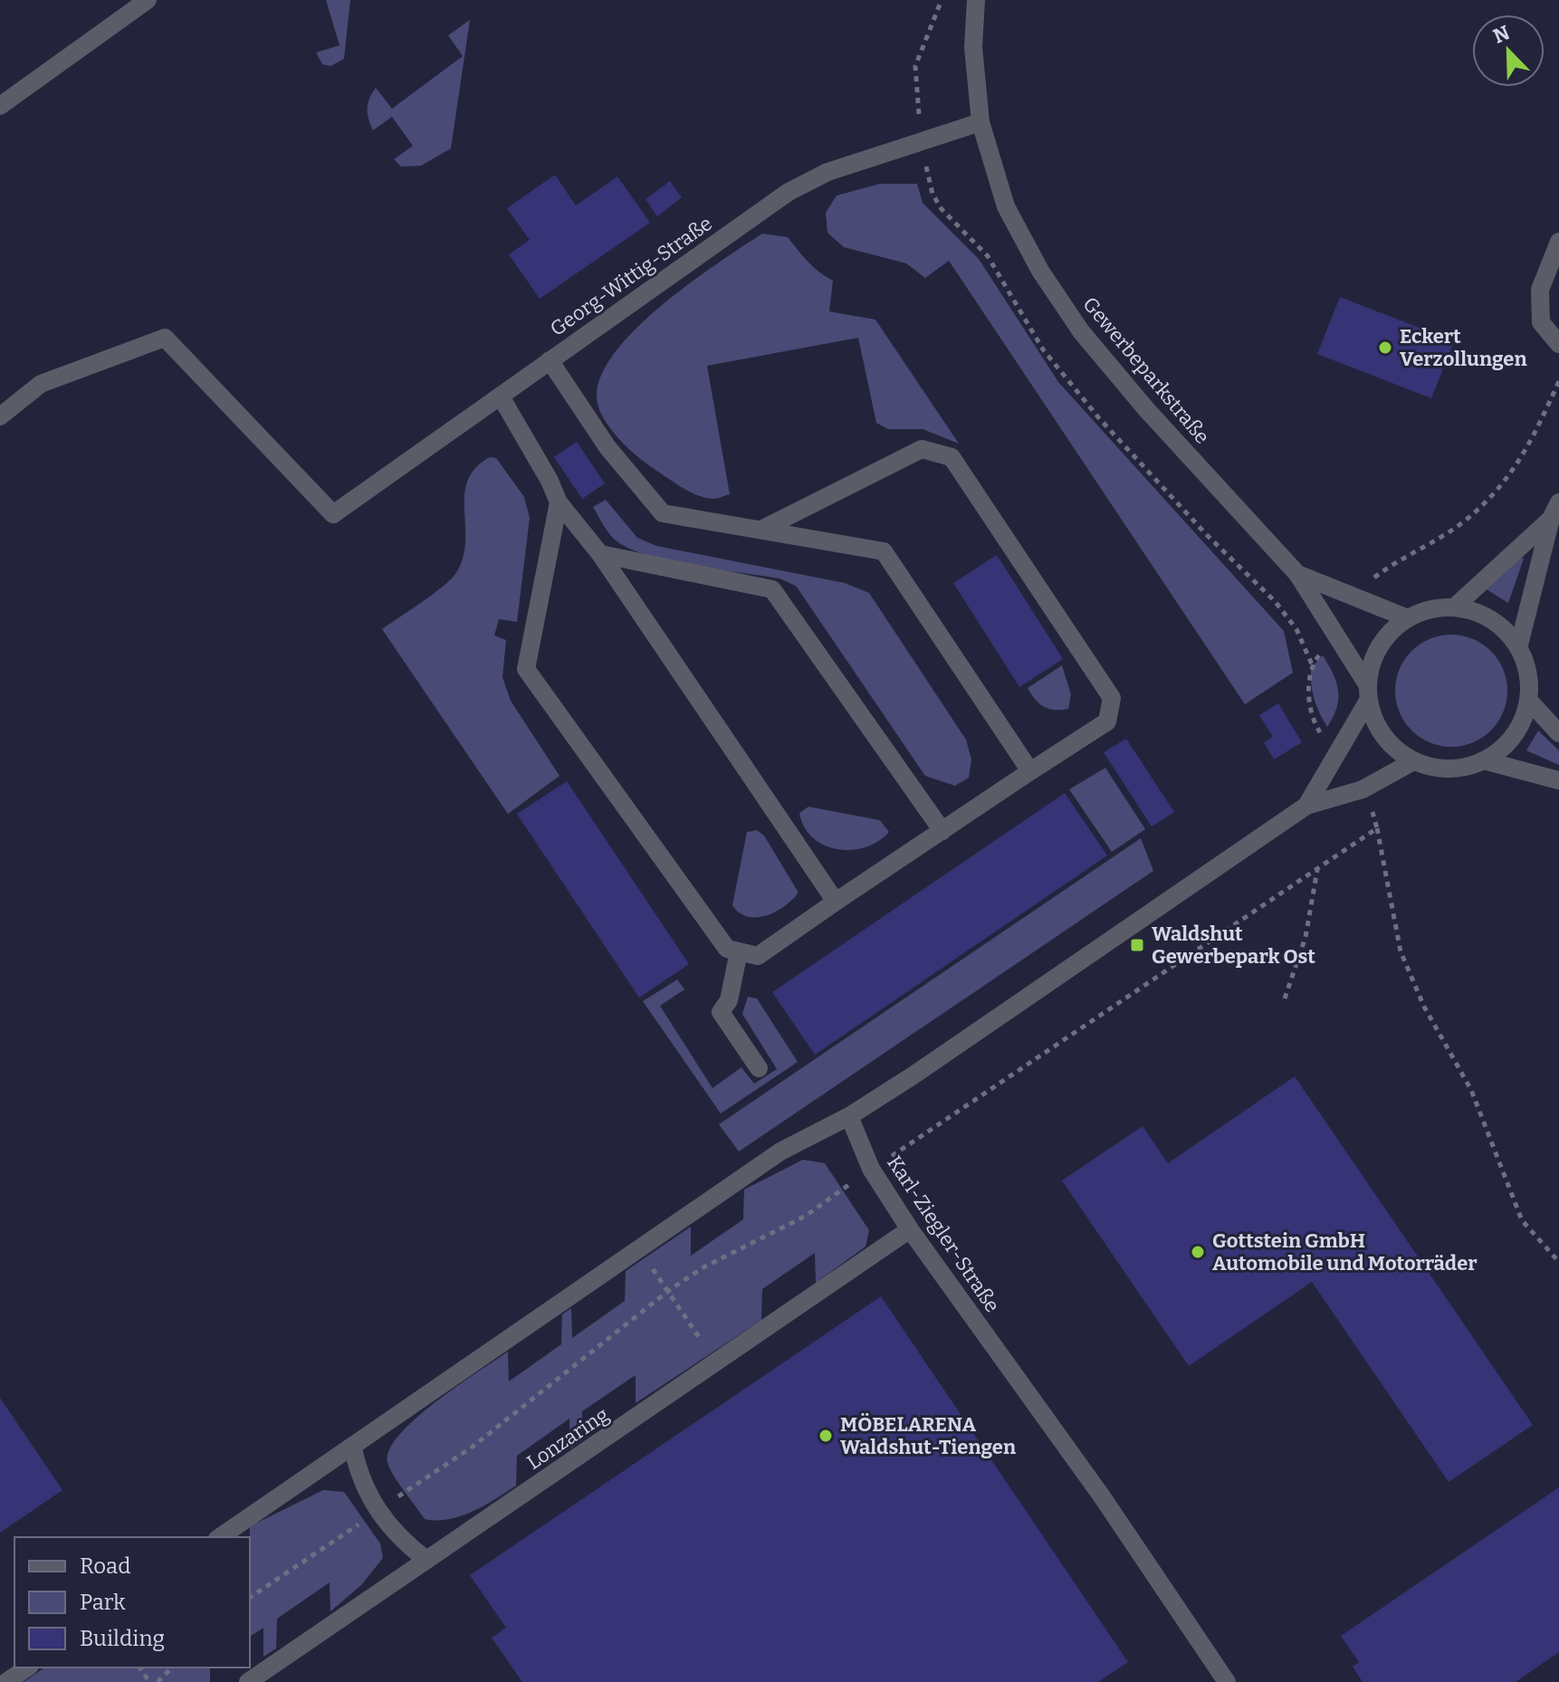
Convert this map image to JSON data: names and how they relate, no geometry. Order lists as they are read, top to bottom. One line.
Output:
{"streets":{"street":["Georg-Wittig-Straße","Gewerbeparkstraße","Karl-Ziegler-Straße","Lonzaring"]},"crossings":[["Georg-Wittig-Straße","Gewerbeparkstraße"],["Karl-Ziegler-Straße","Lonzaring"]],"places":{"other":["Eckert Verzollungen","Gottstein GmbH Automobile und Motorräder","MÖBELARENA Waldshut-Tiengen"],"transit":["Waldshut Gewerbepark Ost"]},"legend":["Road","Park","Building"],"north":"top left"}
